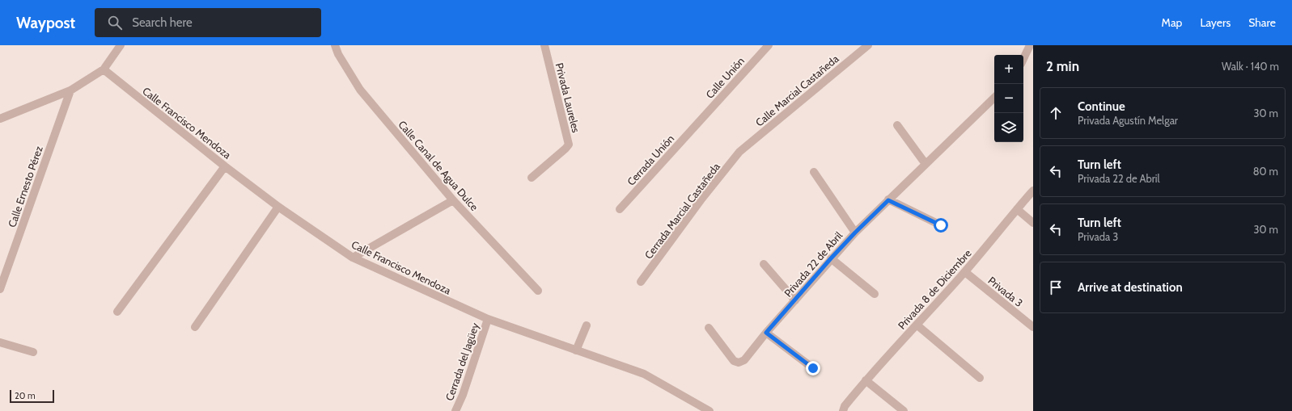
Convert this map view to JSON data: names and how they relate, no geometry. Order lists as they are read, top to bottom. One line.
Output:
{"streets":{"street":["Calle Unión","Calle Marcial Castañeda","Privada Laureles","Calle Francisco Mendoza","Cerrada Unión","Calle Canal de Agua Dulce","Calle Ernesto Pérez","Cerrada Marcial Castañeda","Privada 22 de Abril","Privada 8 de Diciembre","Privada 3","Cerrada del Jagüey"]},"crossings":[["Calle Unión","Cerrada Unión"],["Calle Marcial Castañeda","Cerrada Marcial Castañeda"],["Calle Francisco Mendoza","Cerrada del Jagüey"],["Privada 8 de Diciembre","Privada 3"]],"scale_bar":"20 m","page":{"header":"Waypost","search":"Search here","nav":["Map","Layers","Share"],"heading":["2 min","Walk · 140 m"],"map_buttons":["+","−"],"list":[["Continue","Privada Agustín Melgar","30 m"],["Turn left","Privada 22 de Abril","80 m"],["Turn left","Privada 3","30 m"],"Arrive at destination"],"scale":"20 m"}}
